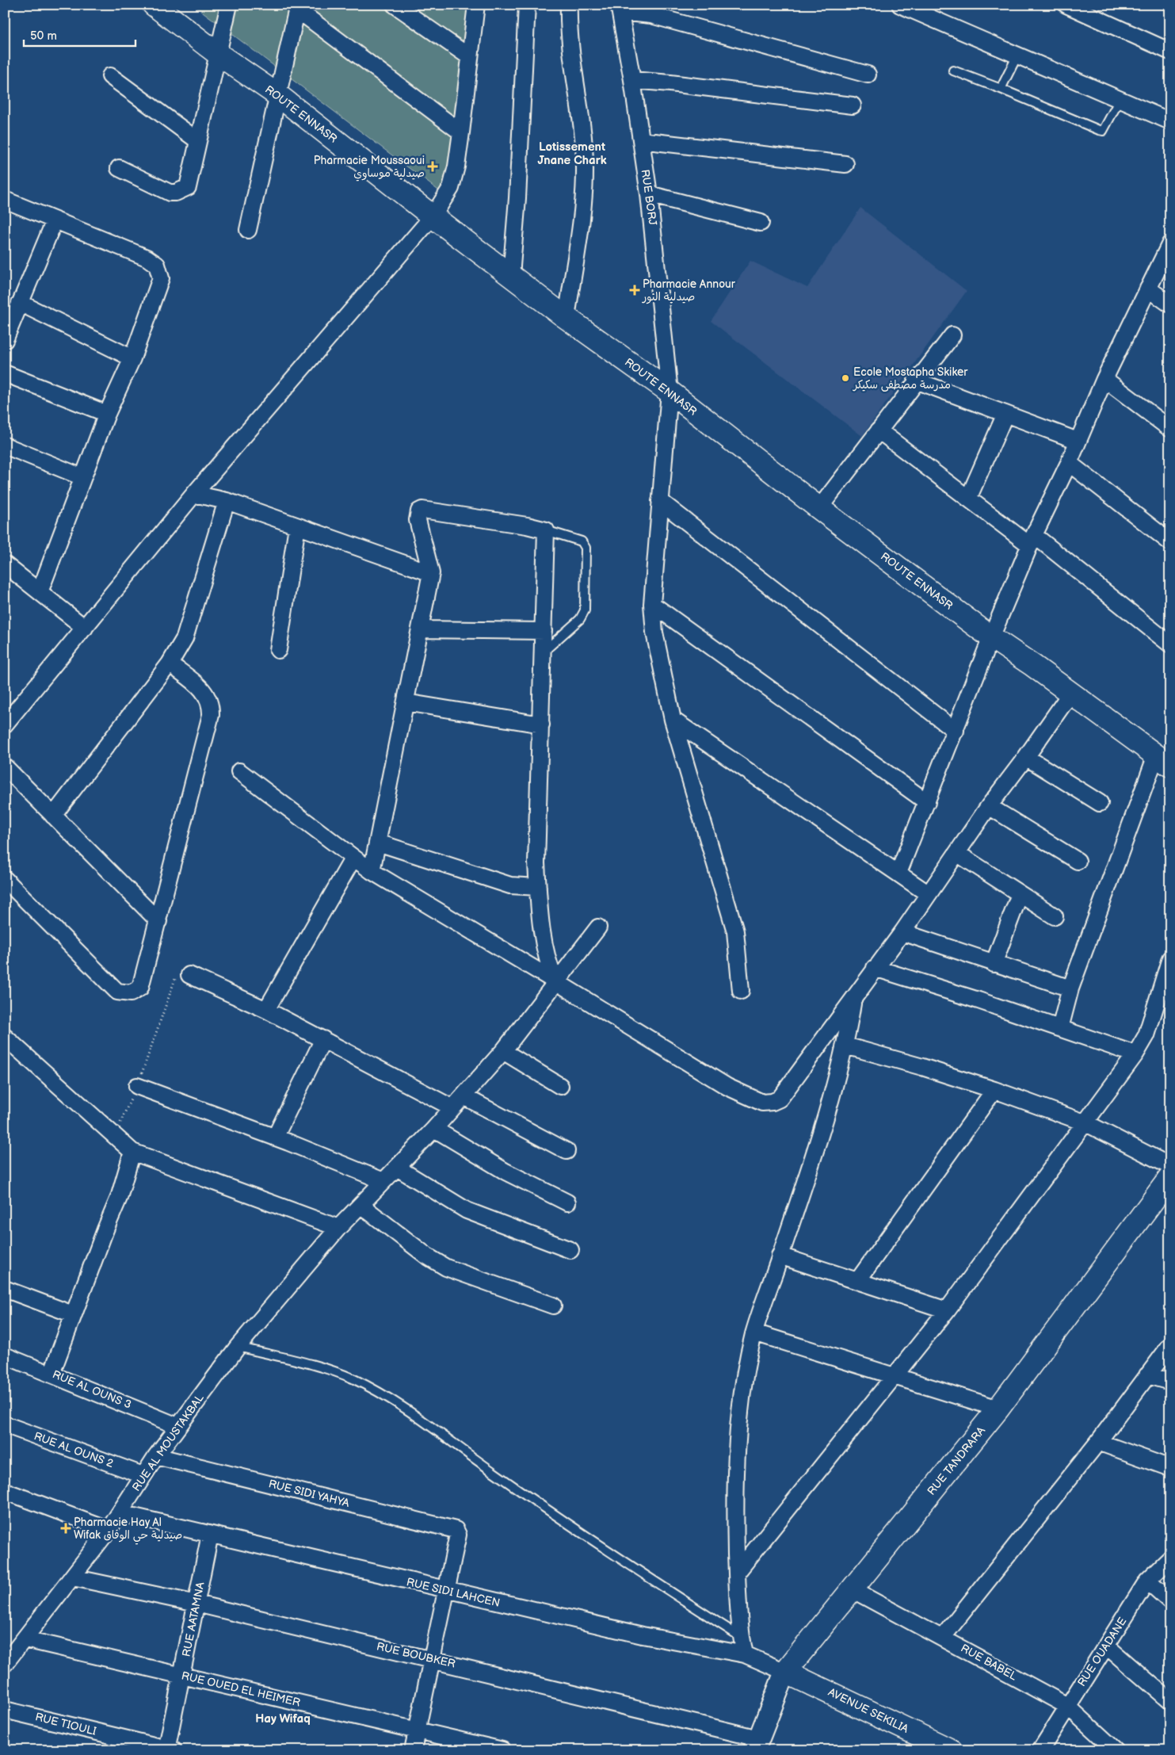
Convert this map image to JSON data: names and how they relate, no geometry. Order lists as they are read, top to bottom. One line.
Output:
{"streets":{"main road":["ROUTE ENNASR","RUE TANDRARA","AVENUE SEKILIA"],"street":["RUE BORJ","RUE AL OUNS 3","RUE AL MOUSTAKBAL","RUE AL OUNS 2","RUE SIDI YAHYA","RUE SIDI LAHCEN","RUE AATAMNA","RUE OUADANE","RUE BOUBKER","RUE BABEL","RUE OUED EL HEIMER","RUE TIOULI"]},"crossings":[["ROUTE ENNASR","RUE BORJ"],["RUE AL OUNS 3","RUE AL MOUSTAKBAL"],["RUE AL MOUSTAKBAL","RUE AL OUNS 2"],["RUE AL MOUSTAKBAL","RUE SIDI YAHYA"],["RUE AL MOUSTAKBAL","RUE SIDI LAHCEN"],["RUE AL MOUSTAKBAL","RUE BOUBKER"],["RUE AL MOUSTAKBAL","RUE OUED EL HEIMER"],["RUE TANDRARA","RUE SIDI LAHCEN"],["RUE TANDRARA","RUE BOUBKER"],["RUE TANDRARA","RUE BABEL"],["RUE TANDRARA","AVENUE SEKILIA"],["RUE SIDI YAHYA","RUE SIDI LAHCEN"],["RUE SIDI LAHCEN","RUE AATAMNA"],["RUE SIDI LAHCEN","AVENUE SEKILIA"],["RUE AATAMNA","RUE BOUBKER"],["RUE AATAMNA","RUE OUED EL HEIMER"],["RUE AATAMNA","RUE TIOULI"],["RUE OUADANE","RUE BABEL"]],"districts":["Lotissement Jnane Chark","Hay Wifaq"],"places":{"health":["Pharmacie Moussaoui صيدلية موساوي","Pharmacie Annour صيدلية النور","Pharmacie Hay Al Wifak صيدلية حي الوفاق"],"other":["Ecole Mostapha Skiker مدرسة مصطفى سكيكر"]},"scale_bar":"50 m"}
